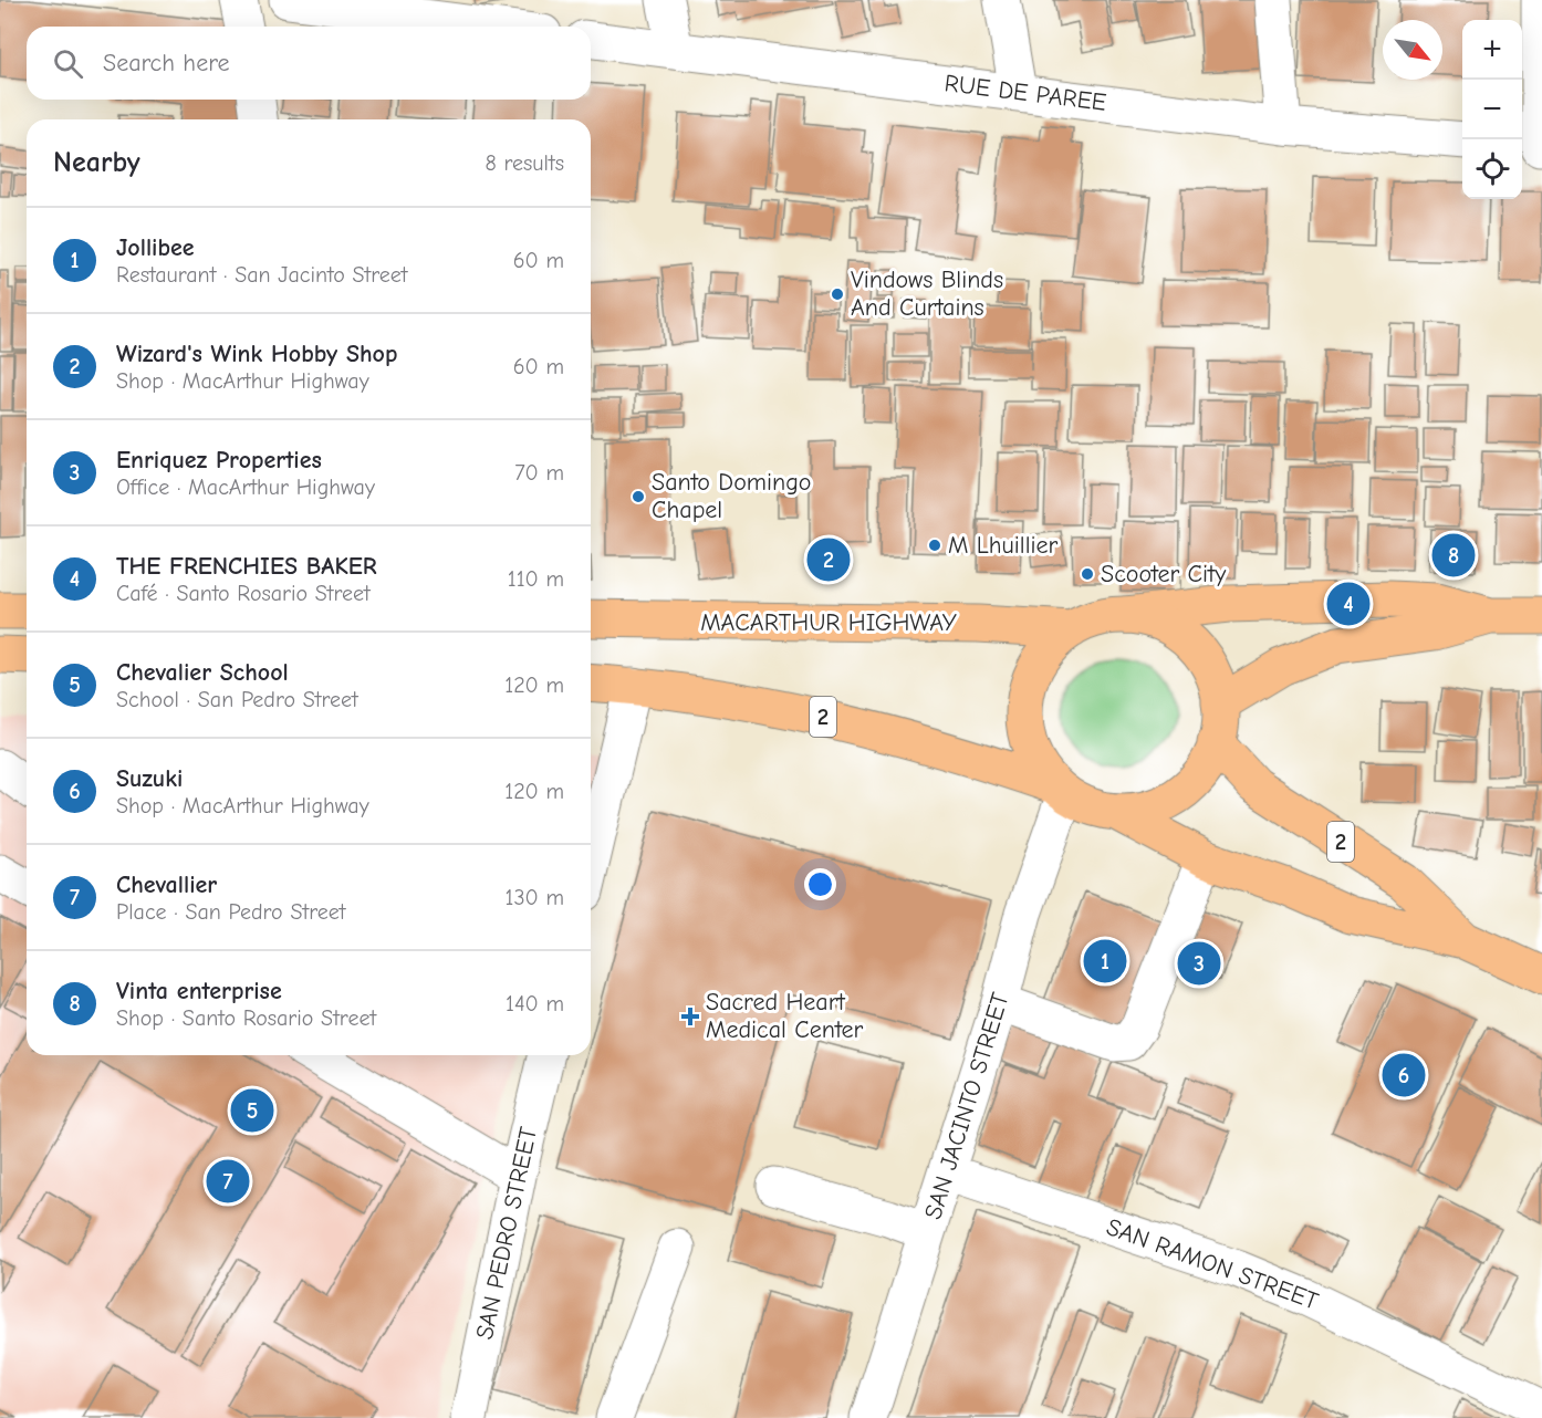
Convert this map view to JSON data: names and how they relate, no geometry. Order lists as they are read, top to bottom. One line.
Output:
{"streets":{"main road":["MACARTHUR HIGHWAY","2"],"street":["RUE DE PAREE","SAN JACINTO STREET","SAN PEDRO STREET","SAN RAMON STREET"]},"crossings":[["MACARTHUR HIGHWAY","2"],["MACARTHUR HIGHWAY","SAN JACINTO STREET"],["2","SAN JACINTO STREET"],["SAN JACINTO STREET","SAN RAMON STREET"]],"places":{"other":["Vindows Blinds And Curtains","Santo Domingo Chapel","M Lhuillier","Scooter City"],"health":["Sacred Heart Medical Center"]},"north":"bottom right","page":{"map_buttons":["+","−"],"search":"Search here","heading":["Nearby","8 results"],"list":[{"mark":"1","name":"Jollibee","note":"Restaurant · San Jacinto Street","value":"60 m"},{"mark":"2","name":"Wizard's Wink Hobby Shop","note":"Shop · MacArthur Highway","value":"60 m"},{"mark":"3","name":"Enriquez Properties","note":"Office · MacArthur Highway","value":"70 m"},{"mark":"4","name":"THE FRENCHIES BAKER","note":"Café · Santo Rosario Street","value":"110 m"},{"mark":"5","name":"Chevalier School","note":"School · San Pedro Street","value":"120 m"},{"mark":"6","name":"Suzuki","note":"Shop · MacArthur Highway","value":"120 m"},{"mark":"7","name":"Chevallier","note":"Place · San Pedro Street","value":"130 m"},{"mark":"8","name":"Vinta enterprise","note":"Shop · Santo Rosario Street","value":"140 m"}],"pins":["8","2","4","1","3","6","5","7"]}}
